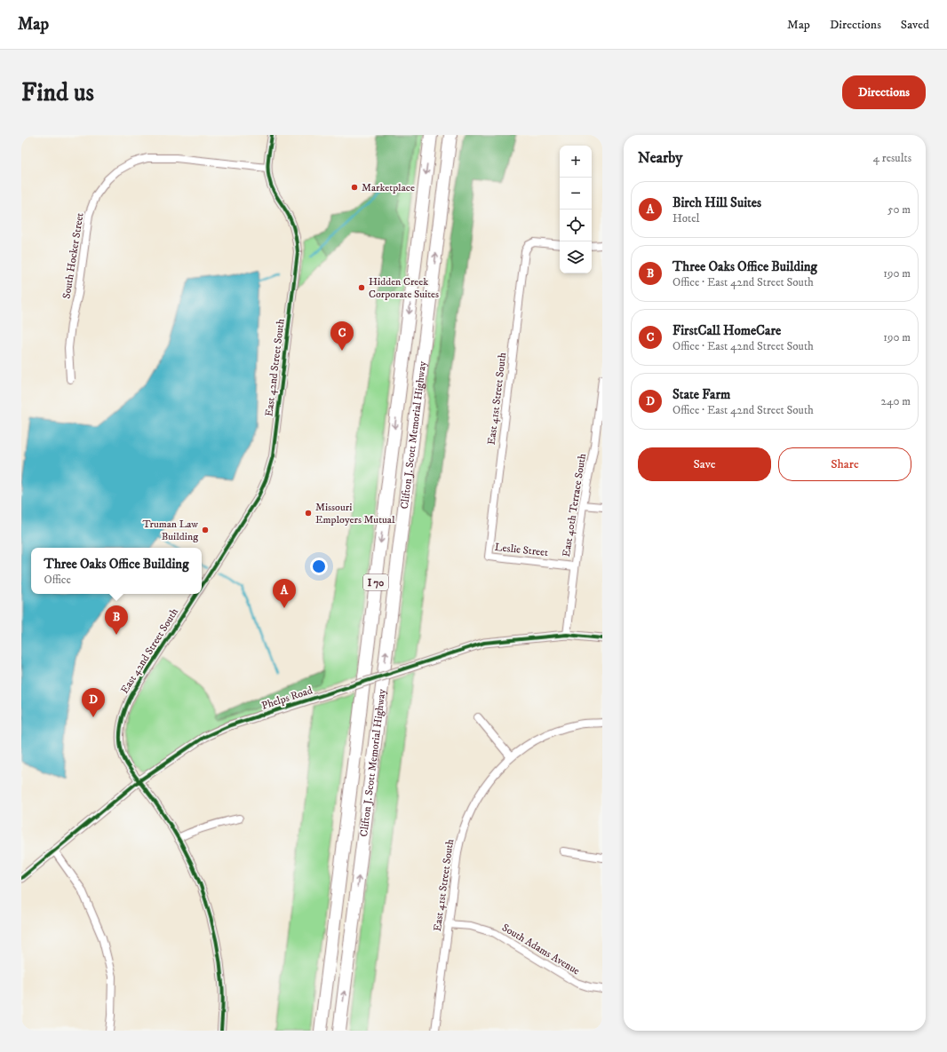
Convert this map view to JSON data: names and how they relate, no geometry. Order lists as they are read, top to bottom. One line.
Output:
{"streets":{"highway":["Clifton J. Scott Memorial Highway","I 70"],"street":["South Hocker Street","East 42nd Street South","East 41st Street South","East 40th Terrace South","Leslie Street","Phelps Road","South Adams Avenue"]},"crossings":[["South Hocker Street","East 42nd Street South"],["East 42nd Street South","Phelps Road"],["East 41st Street South","Leslie Street"],["East 41st Street South","South Adams Avenue"],["East 40th Terrace South","Leslie Street"],["East 40th Terrace South","Phelps Road"]],"places":["Marketplace","Hidden Creek Corporate Suites","Missouri Employers Mutual","Truman Law Building"],"page":{"header":"Map","nav":["Map","Directions","Saved"],"buttons":["Directions",["Save","Share"]],"title":"Find us","heading":["Nearby","4 results"],"map_buttons":["+","−"],"list":[{"mark":"A","name":"Birch Hill Suites","note":"Hotel","value":"50 m"},{"mark":"B","name":"Three Oaks Office Building","note":"Office · East 42nd Street South","value":"190 m"},{"mark":"C","name":"FirstCall HomeCare","note":"Office · East 42nd Street South","value":"190 m"},{"mark":"D","name":"State Farm","note":"Office · East 42nd Street South","value":"240 m"}],"pins":["C","A","B","D"],"popup":["Three Oaks Office Building","Office"]}}
